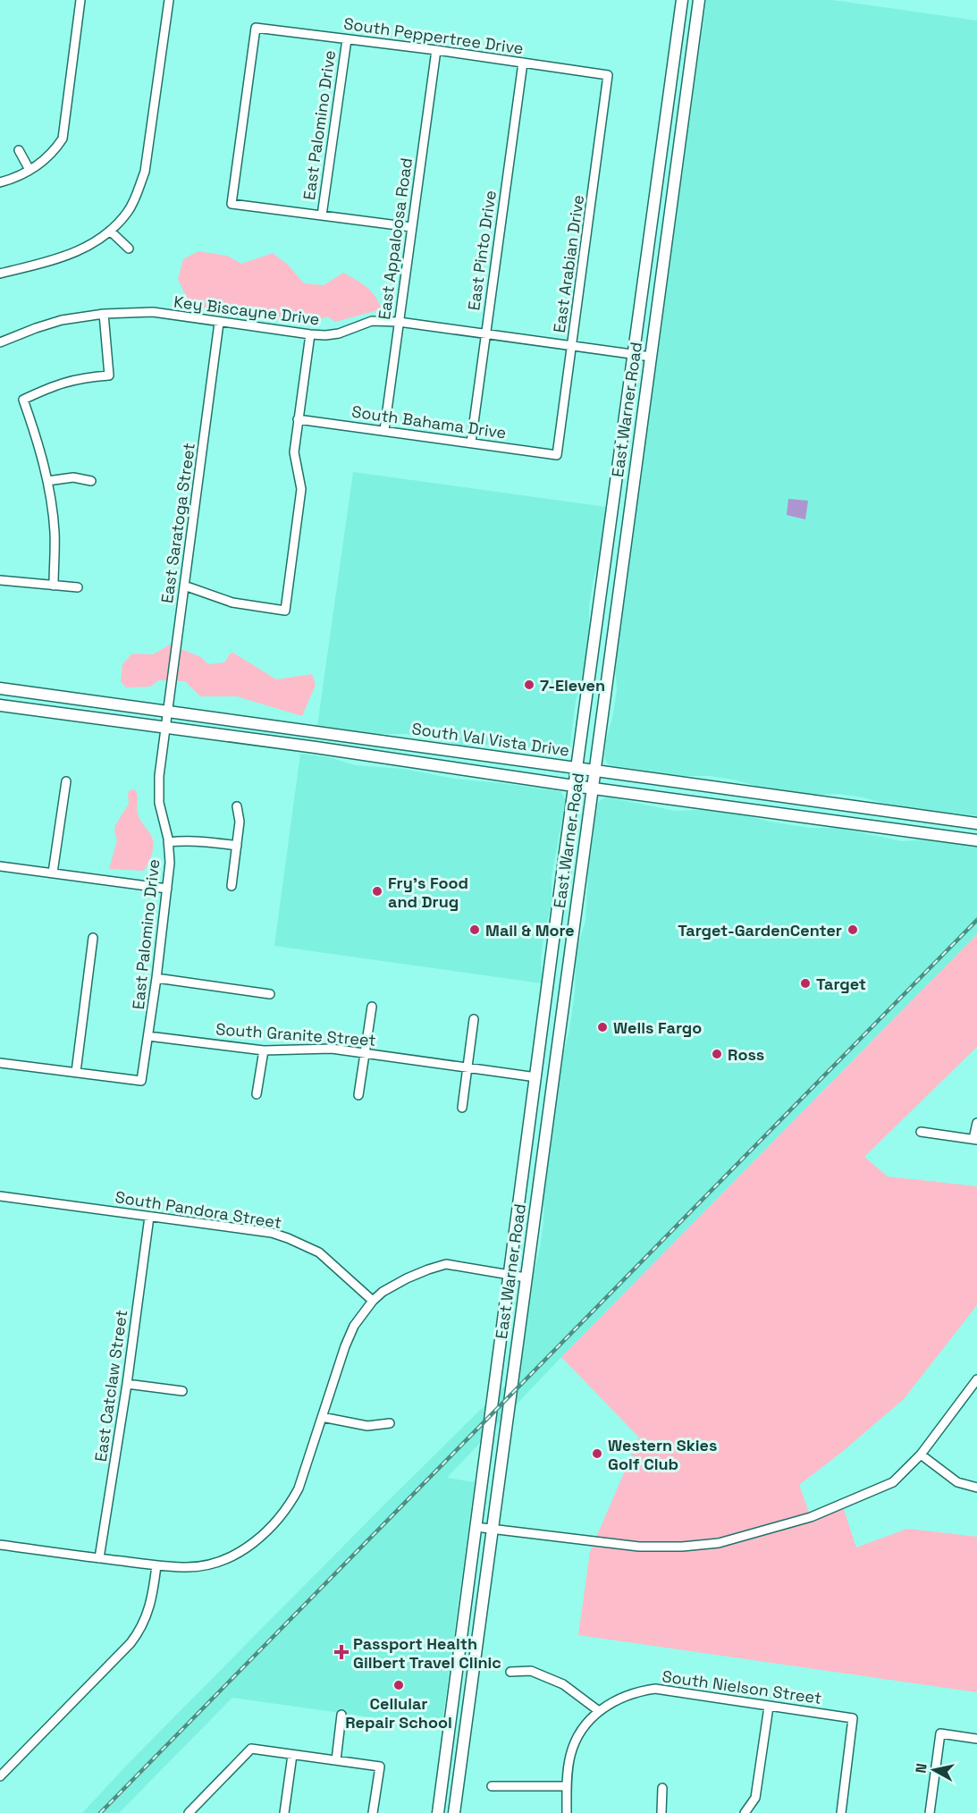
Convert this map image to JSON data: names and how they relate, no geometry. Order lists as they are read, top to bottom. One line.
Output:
{"streets":{"main road":["East Warner Road","South Val Vista Drive"],"street":["South Peppertree Drive","East Palomino Drive","East Appaloosa Road","East Pinto Drive","East Arabian Drive","Key Biscayne Drive","South Bahama Drive","East Saratoga Street","South Granite Street","South Pandora Street","East Catclaw Street","South Nielson Street"]},"crossings":[["South Peppertree Drive","East Palomino Drive"],["South Peppertree Drive","East Appaloosa Road"],["South Peppertree Drive","East Pinto Drive"],["South Peppertree Drive","East Arabian Drive"],["East Palomino Drive","East Saratoga Street"],["East Palomino Drive","South Val Vista Drive"],["East Palomino Drive","South Granite Street"],["East Appaloosa Road","Key Biscayne Drive"],["East Appaloosa Road","South Bahama Drive"],["East Pinto Drive","Key Biscayne Drive"],["East Pinto Drive","South Bahama Drive"],["East Arabian Drive","Key Biscayne Drive"],["East Arabian Drive","South Bahama Drive"],["Key Biscayne Drive","East Warner Road"],["Key Biscayne Drive","East Saratoga Street"],["East Warner Road","South Val Vista Drive"],["East Warner Road","South Granite Street"],["East Saratoga Street","South Val Vista Drive"],["South Pandora Street","East Catclaw Street"]],"places":{"other":["7-Eleven","Fry's Food and Drug","Mail & More","Target-GardenCenter","Target","Wells Fargo","Ross","Western Skies Golf Club","Cellular Repair School"],"health":["Passport Health Gilbert Travel Clinic"]},"north":"left"}
